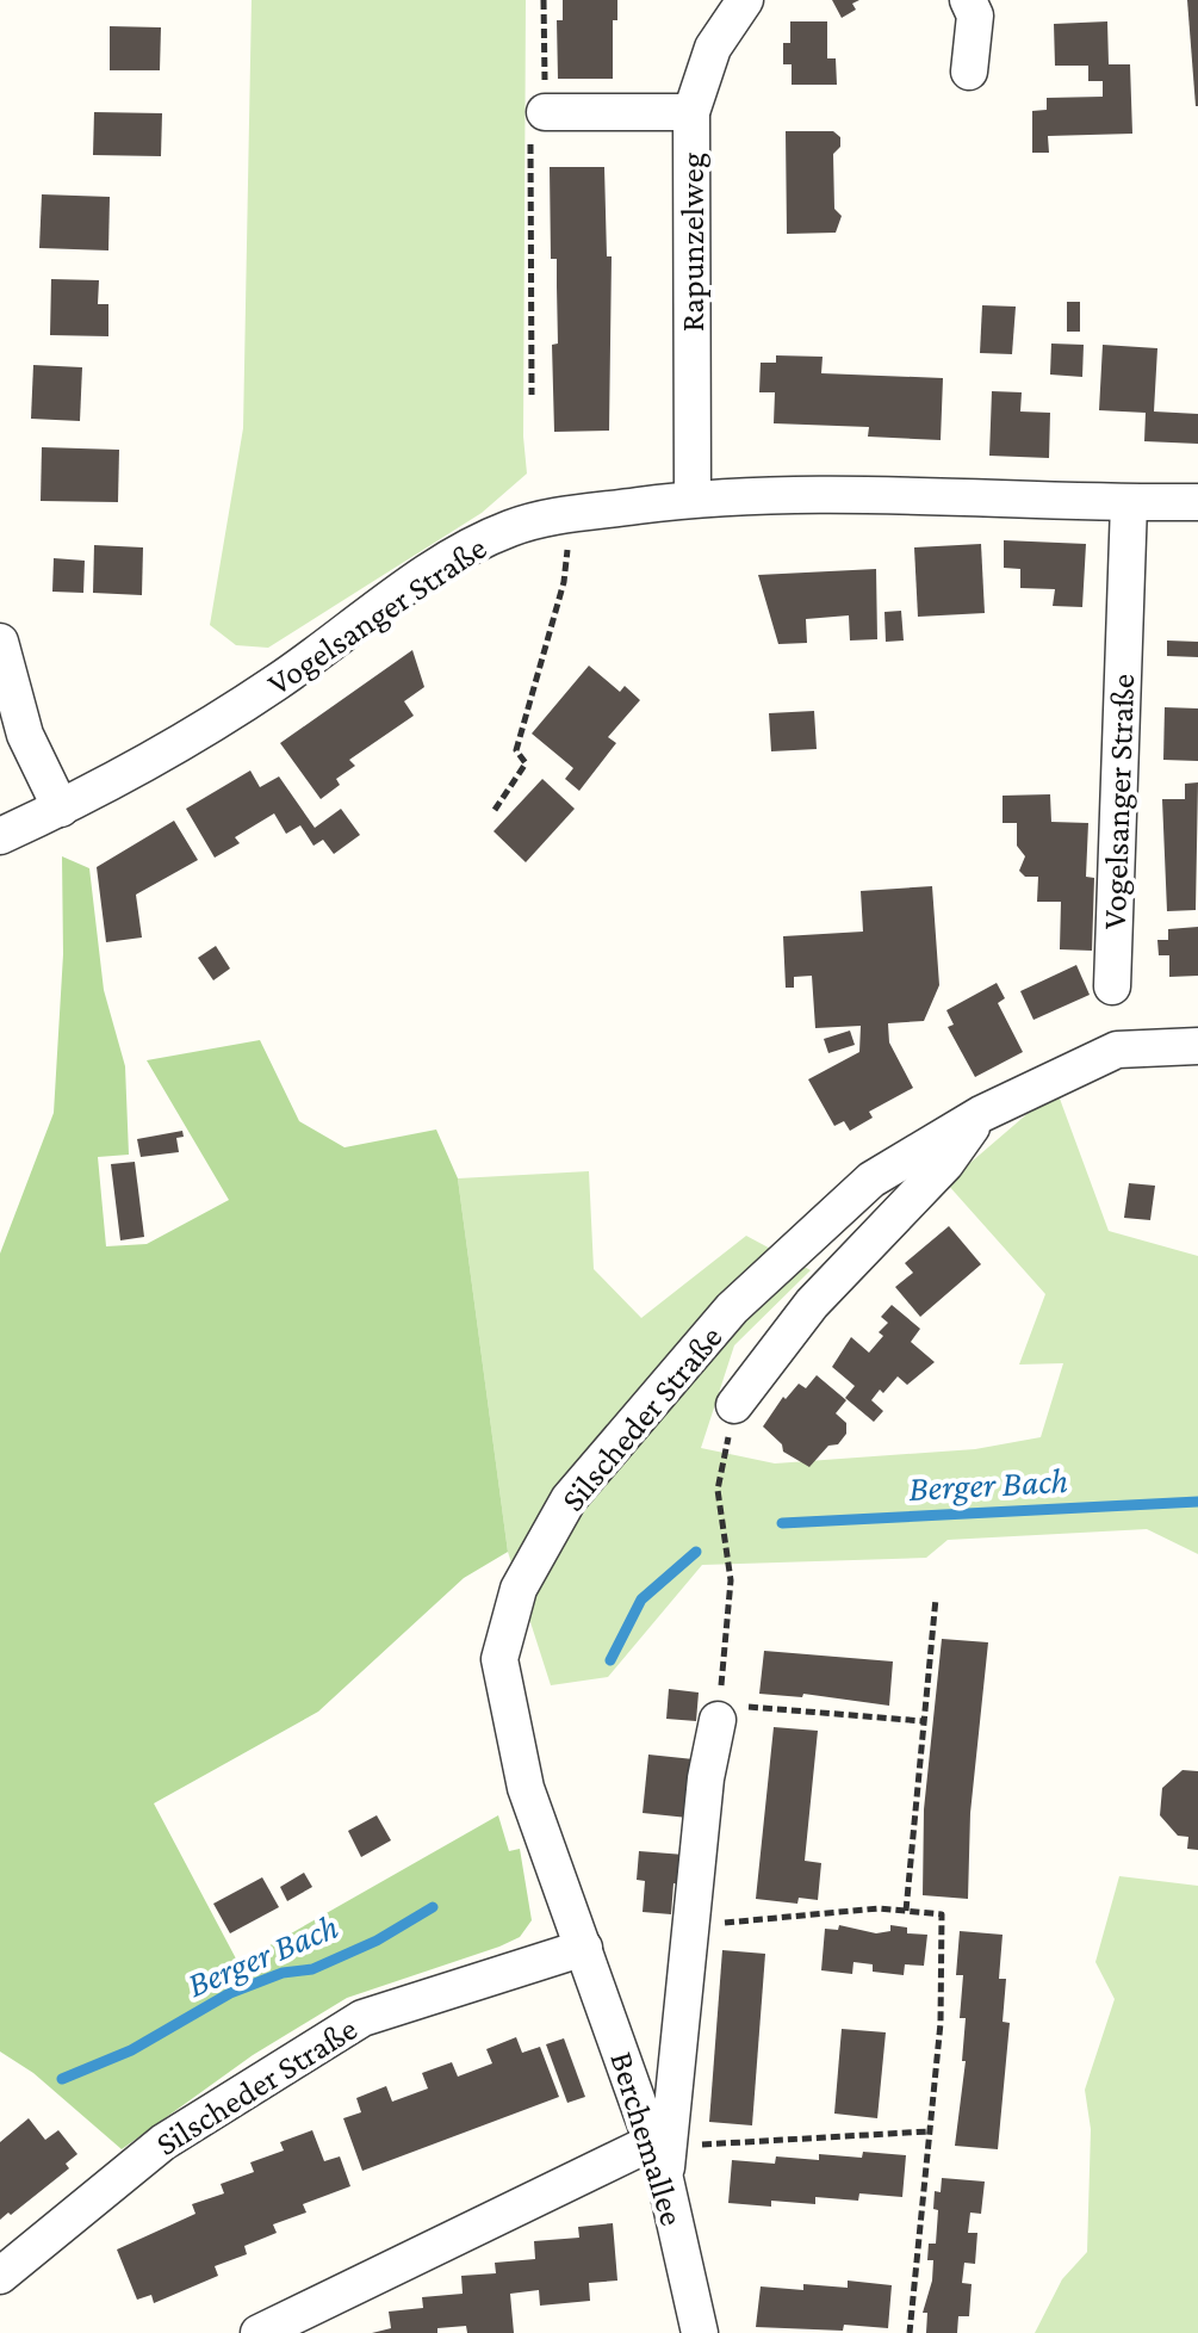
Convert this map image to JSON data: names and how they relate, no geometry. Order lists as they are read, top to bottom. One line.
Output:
{"streets":{"street":["Rapunzelweg","Vogelsanger Straße","Silscheder Straße","Berchemallee"]},"crossings":[["Rapunzelweg","Vogelsanger Straße"],["Silscheder Straße","Berchemallee"]],"water":["Berger Bach"]}
